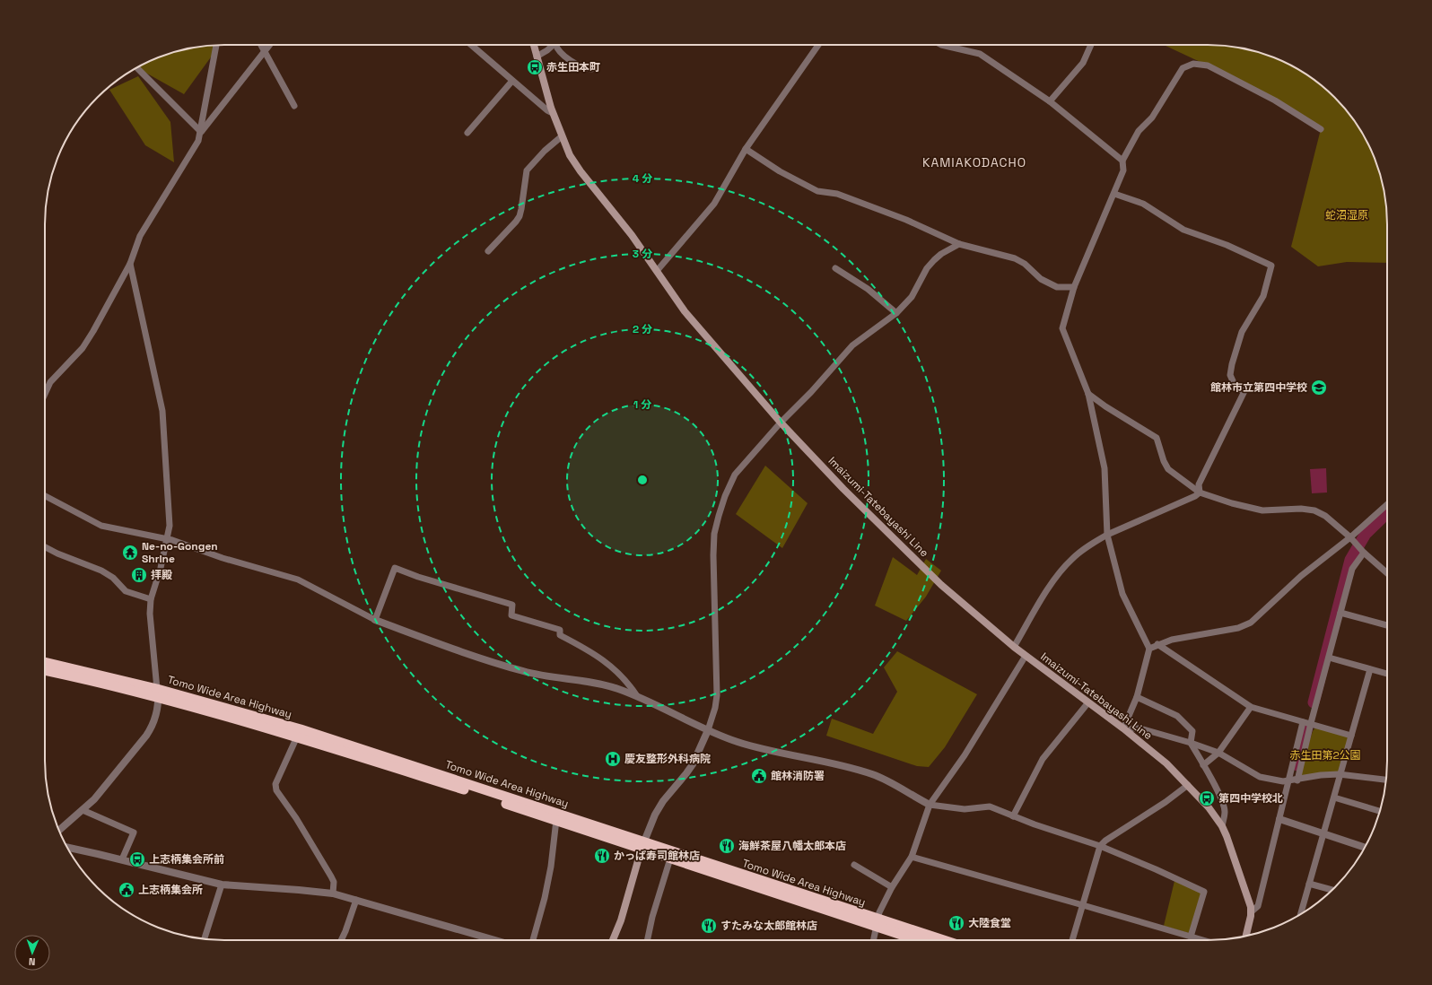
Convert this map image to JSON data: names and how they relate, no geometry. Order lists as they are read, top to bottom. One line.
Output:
{"streets":{"highway":["Tomo Wide Area Highway"],"main road":["Imaizumi-Tatebayashi Line"]},"districts":["KAMIAKODACHO"],"parks":["蛇沼湿原","赤生田第2公園"],"places":{"bus stop":["赤生田本町","第四中学校北","上志柄集会所前"],"school or university":["館林市立第四中学校"],"temple":["Ne-no-Gongen Shrine"],"building":["拝殿"],"hospital":["慶友整形外科病院"],"public building":["館林消防署","上志柄集会所"],"restaurant":["海鮮茶屋八幡太郎本店","かっぱ寿司館林店","大陸食堂","すたみな太郎館林店"]},"north":"bottom","rings":["4 分","3 分","2 分","1 分"]}
